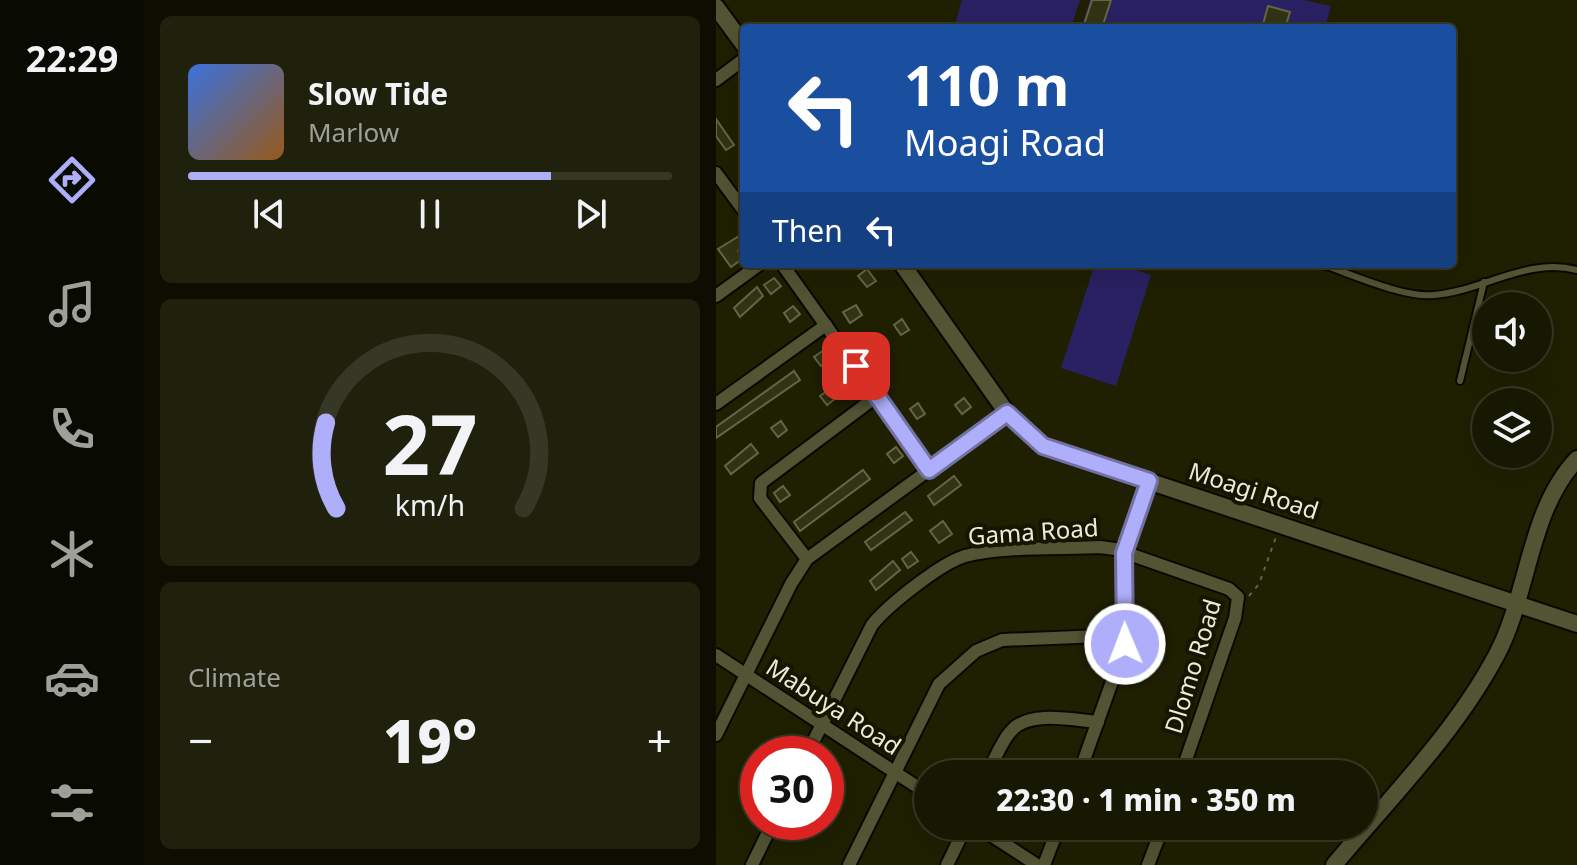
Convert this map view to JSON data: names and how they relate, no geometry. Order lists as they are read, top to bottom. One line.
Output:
{"streets":{"street":["Moagi Road","Gama Road","Dlomo Road","Mabuya Road"]},"crossings":[["Gama Road","Dlomo Road"],["Gama Road","Mabuya Road"]],"page":{"tabs":"22:29","turn":["110 m","Moagi Road"],"song":["Slow Tide","Marlow"],"then":"Then","tile":"Climate","heat":["−","19°","+"],"limit":"30","trip":"22:30 · 1 min · 350 m","gauge":["27","km/h"]}}
